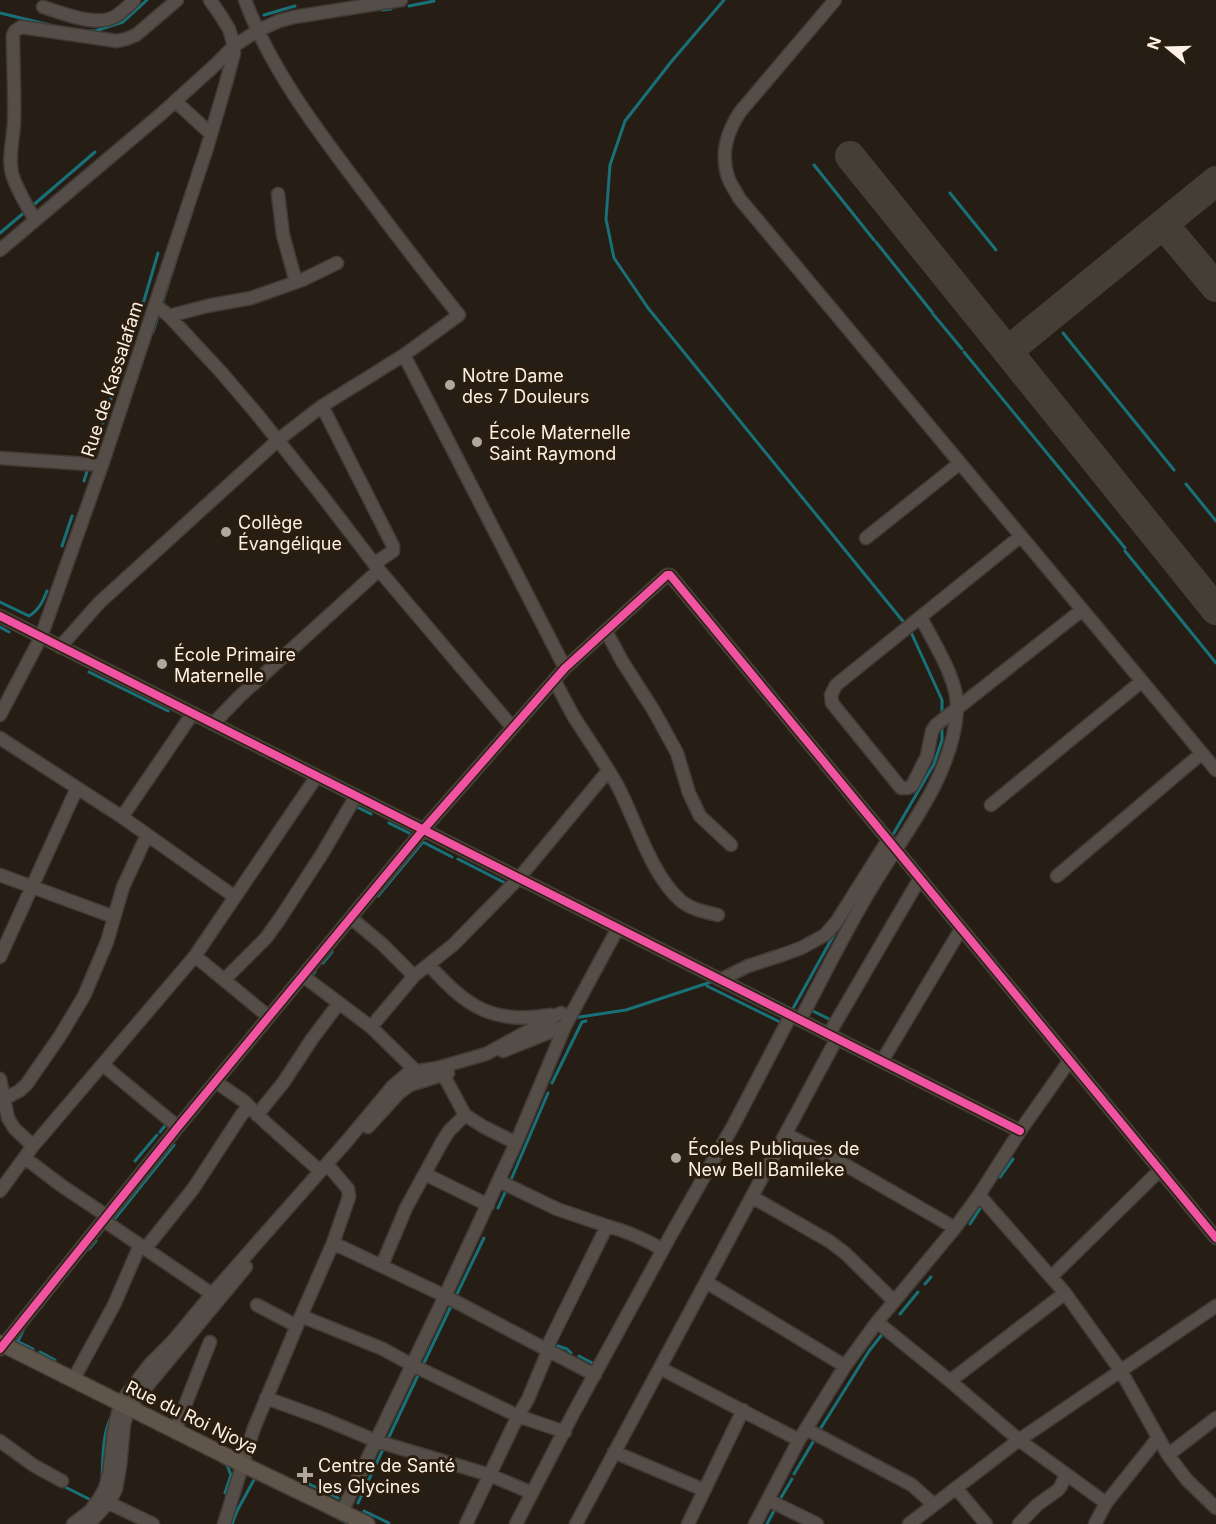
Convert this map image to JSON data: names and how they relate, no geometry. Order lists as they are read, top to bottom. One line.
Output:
{"streets":{"main road":["Rue du Roi Njoya"],"street":["Rue de Kassalafam"]},"places":{"other":["Notre Dame des 7 Douleurs","École Maternelle Saint Raymond","Collège Évangélique","École Primaire Maternelle","Écoles Publiques de New Bell Bamileke"],"health":["Centre de Santé les Glycines"]},"north":"left"}
